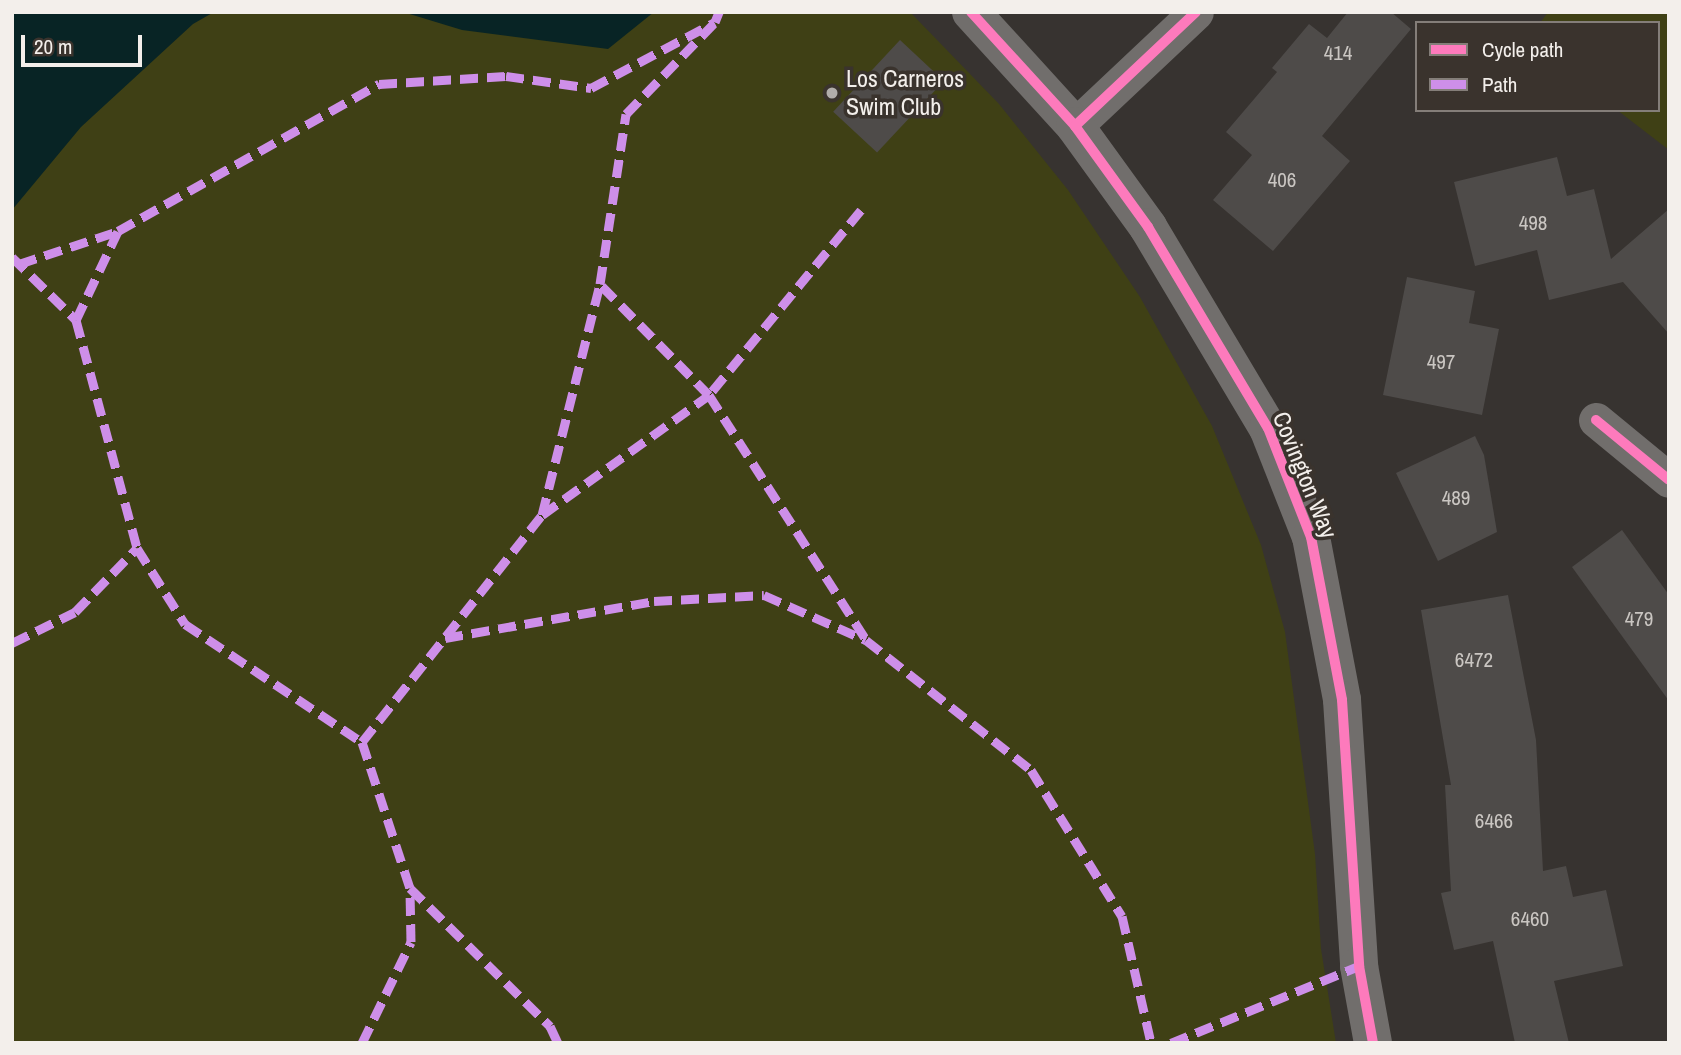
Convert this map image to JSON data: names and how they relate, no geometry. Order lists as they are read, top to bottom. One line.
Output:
{"streets":{"street":["Covington Way"]},"places":["Los Carneros Swim Club"],"house_numbers":["414","406","498","497","489","479","6472","6466","6460"],"legend":["Cycle path","Path"],"scale_bar":"20 m"}
